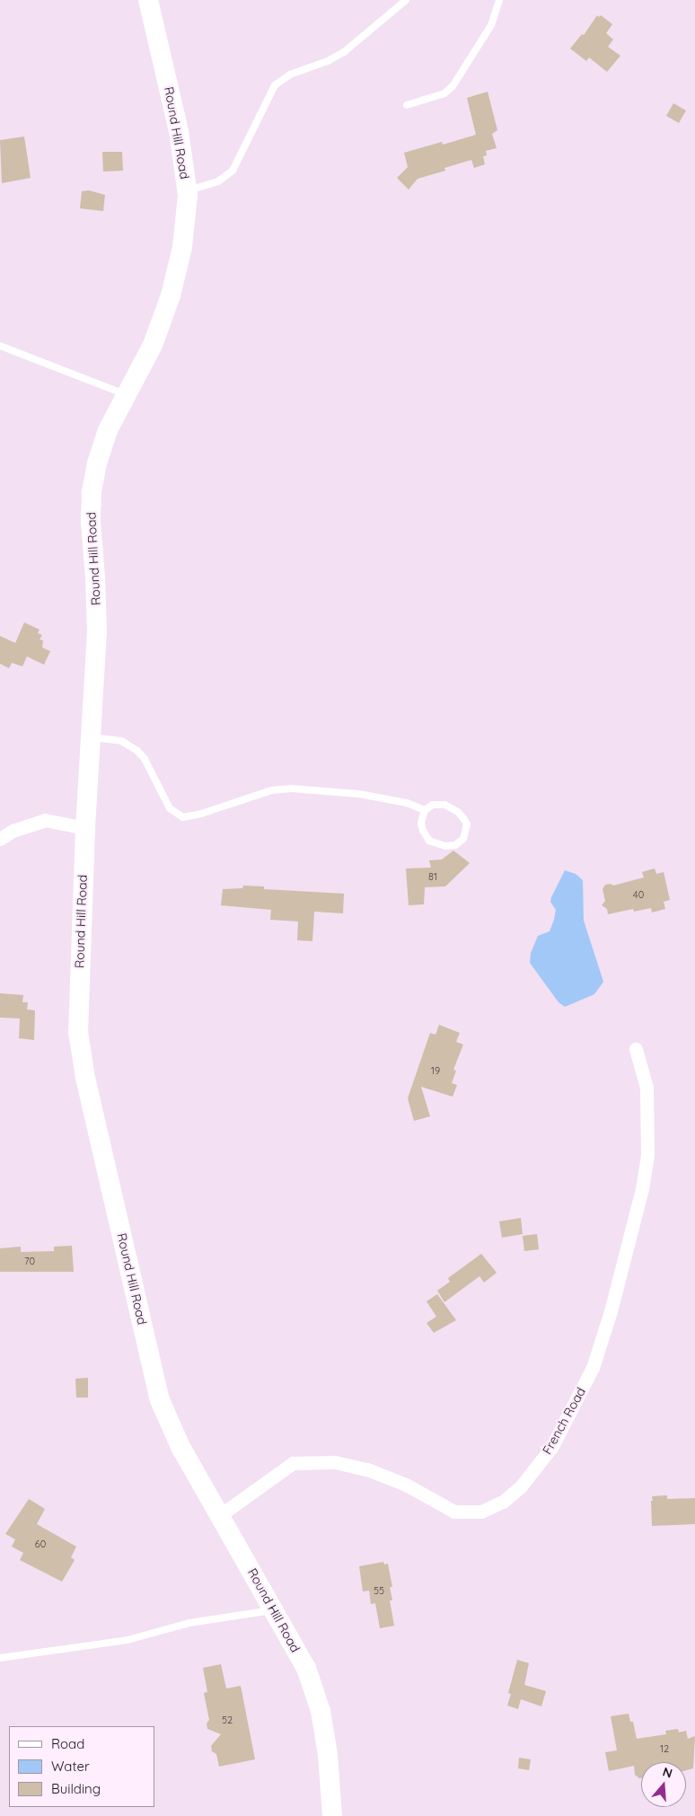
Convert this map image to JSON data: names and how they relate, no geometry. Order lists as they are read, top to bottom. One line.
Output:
{"streets":{"street":["Round Hill Road","French Road"]},"crossings":[["Round Hill Road","French Road"]],"house_numbers":["81","40","19","70","60","55","52","12"],"legend":["Road","Water","Building"],"north":"top"}
